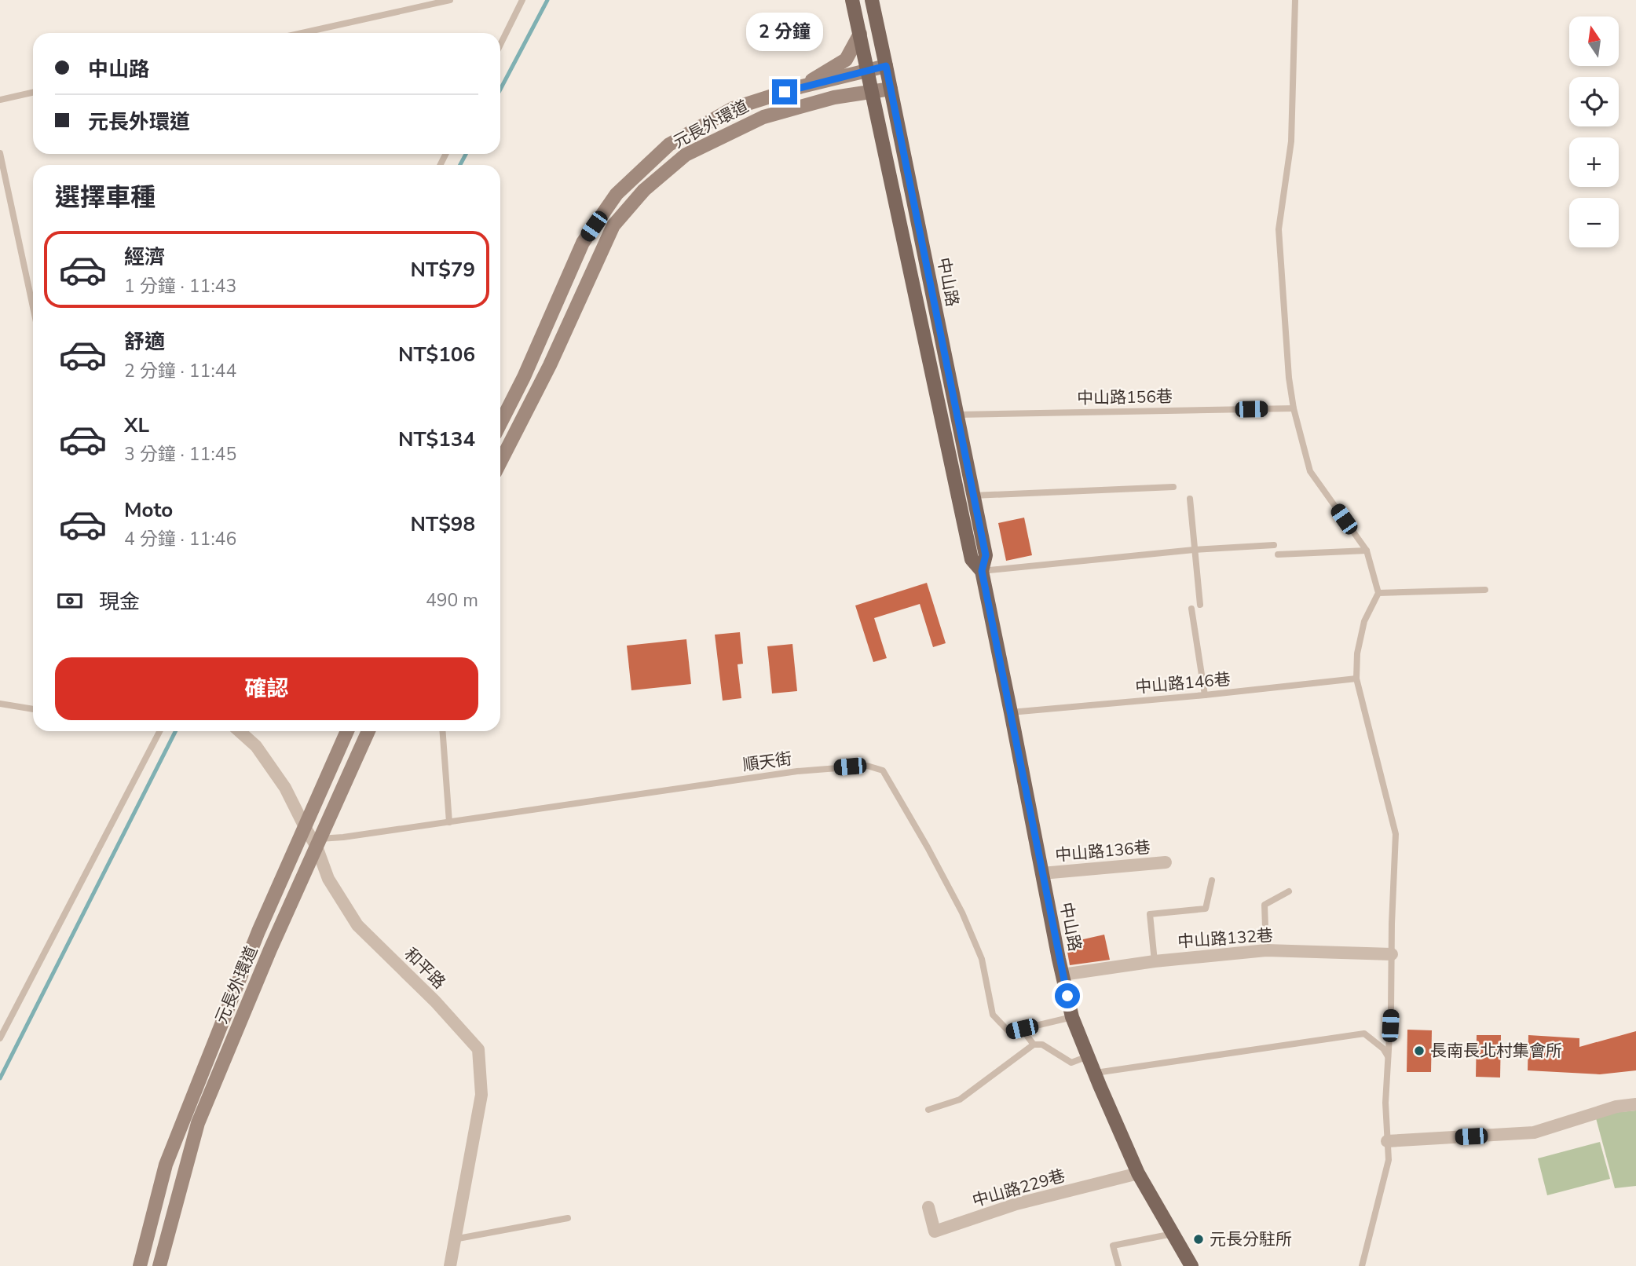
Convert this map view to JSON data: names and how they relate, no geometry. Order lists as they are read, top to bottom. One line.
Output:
{"streets":{"main road":["中山路"],"street":["元長外環道","中山路136巷","中山路132巷","和平路","中山路229巷"],"lane":["中山路156巷","中山路146巷","順天街"]},"crossings":[["元長外環道","中山路"],["元長外環道","順天街"],["元長外環道","和平路"],["中山路","中山路156巷"],["中山路","中山路146巷"],["中山路","中山路136巷"],["中山路","中山路132巷"],["中山路","中山路229巷"],["順天街","和平路"]],"places":["長南長北村集會所","元長分駐所"],"north":"top","page":{"bubble":"2 分鐘","map_buttons":["+","−"],"banner":["中山路","元長外環道"],"heading":"選擇車種","list":[{"name":"經濟","note":"1 分鐘 · 11:43","value":"NT$79"},{"name":"舒適","note":"2 分鐘 · 11:44","value":"NT$106"},{"name":"XL","note":"3 分鐘 · 11:45","value":"NT$134"},{"name":"Moto","note":"4 分鐘 · 11:46","value":"NT$98"}],"pay":["現金","490 m"],"buttons":"確認"}}
